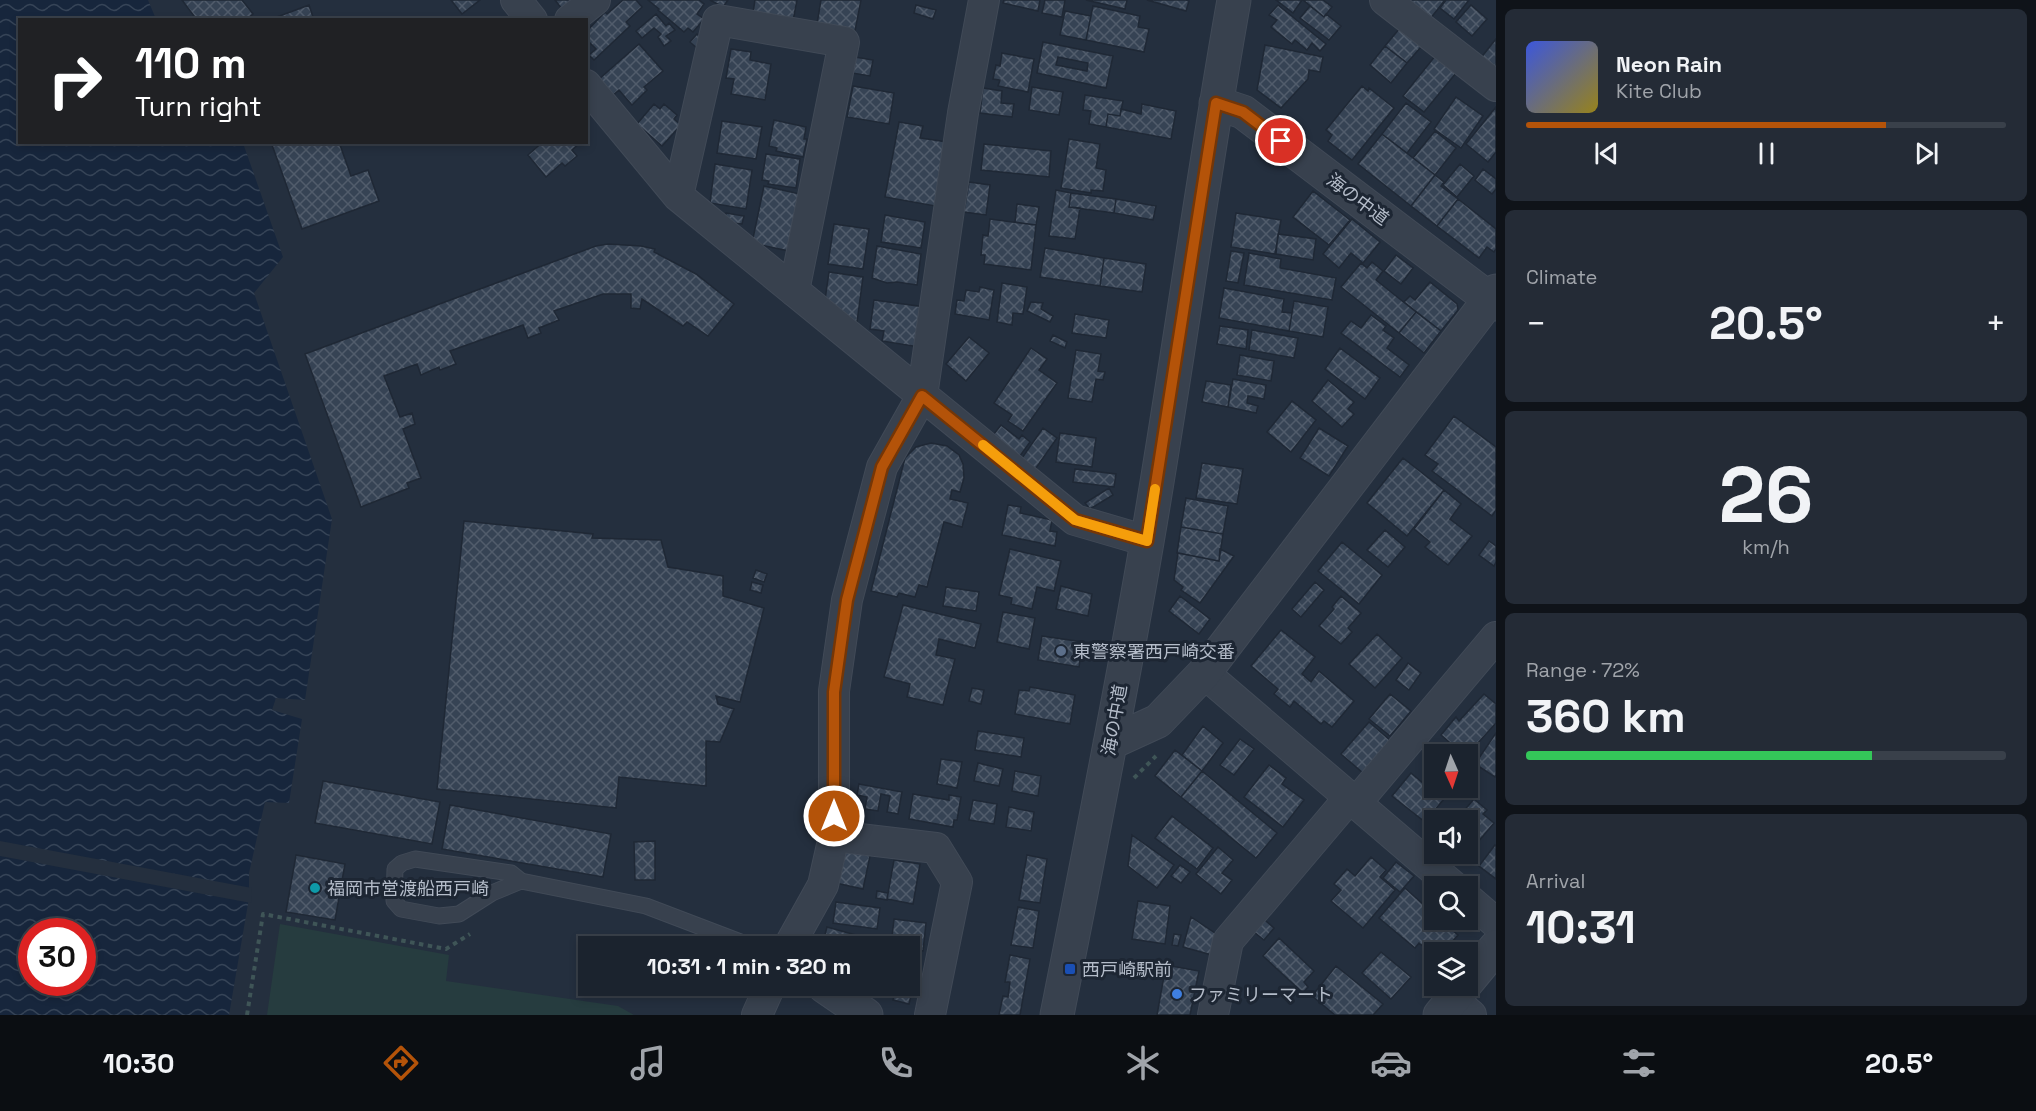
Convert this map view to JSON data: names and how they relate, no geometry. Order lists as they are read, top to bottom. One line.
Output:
{"streets":{"street":["海の中道"]},"places":{"other":["東警察署西戸崎交番","福岡市営渡船西戸崎","ファミリーマート"],"transit":["西戸崎駅前"]},"north":"bottom","page":{"turn":["110 m","Turn right"],"song":["Neon Rain","Kite Club"],"tile":["Climate",["26","km/h"],["Range · 72%","360 km"],["Arrival","10:31"]],"heat":["−","20.5°","+"],"limit":"30","trip":"10:31 · 1 min · 320 m","tabs":["10:30","20.5°"]}}
